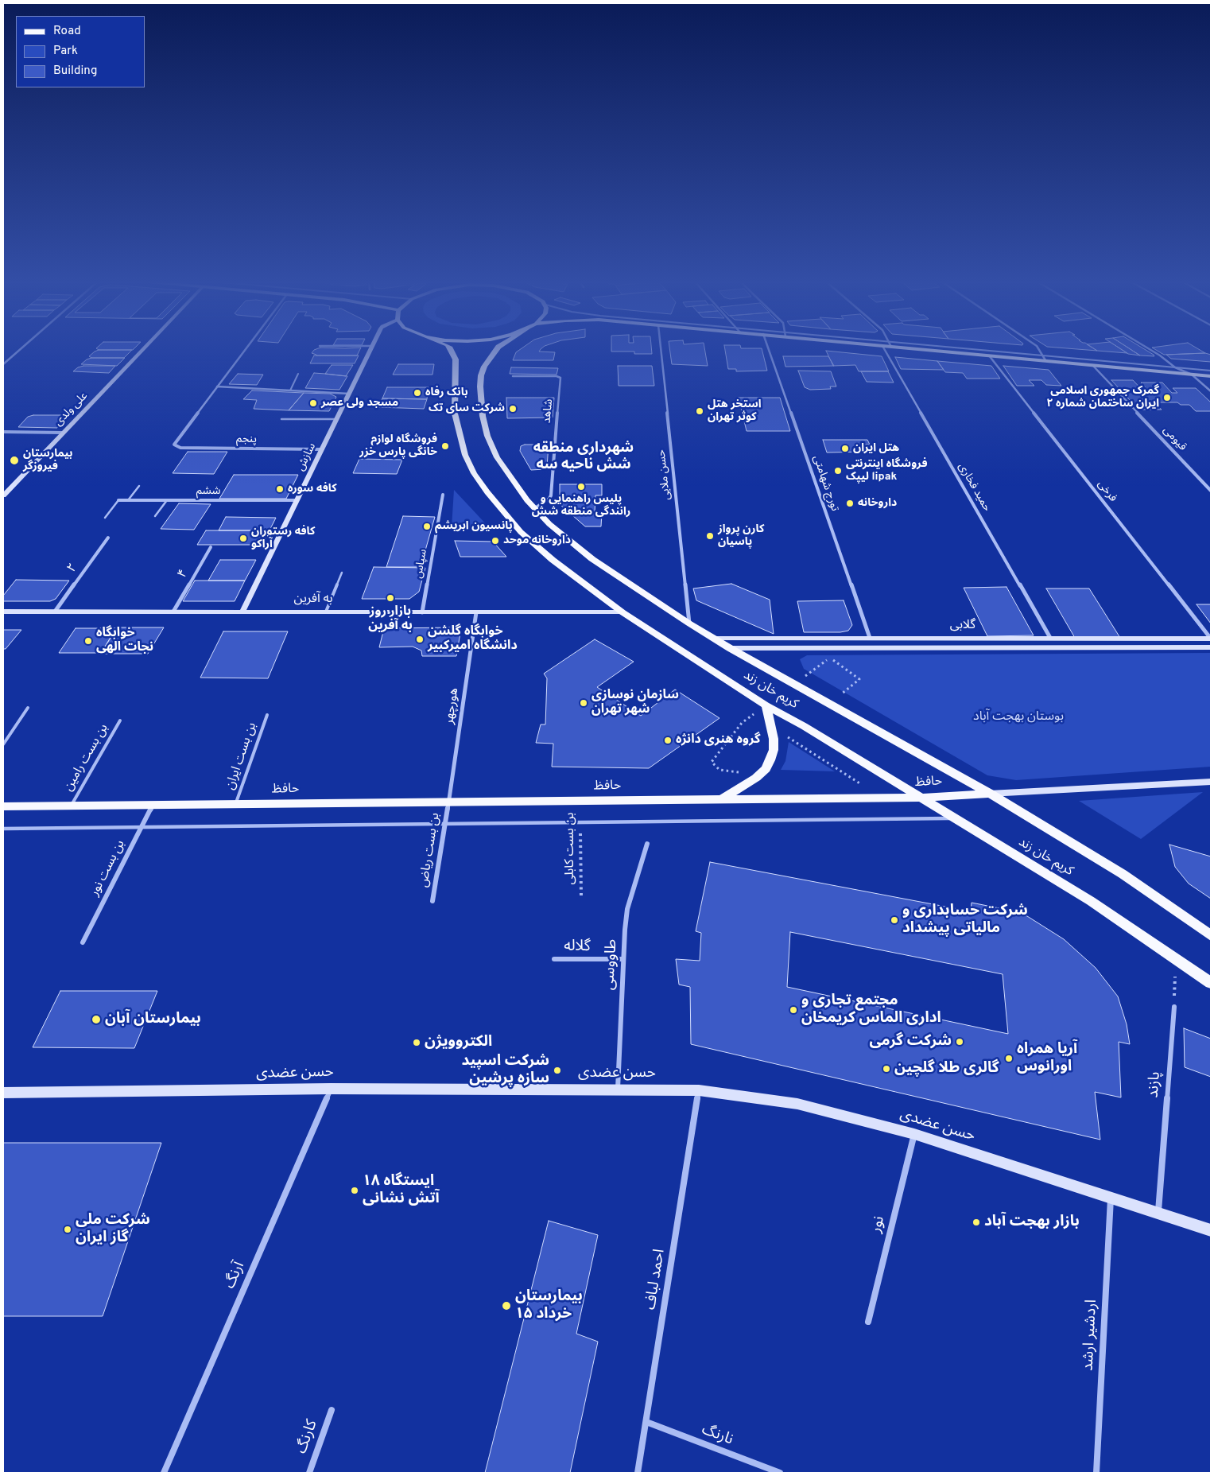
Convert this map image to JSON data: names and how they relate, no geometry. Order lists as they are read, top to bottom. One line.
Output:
{"streets":{"main road":["کریم خان زند","حافظ"],"street":["علی ولدی","شاهد","قیومی","پنجم","سازش","حسن ملایی","تورج شهامتی","حمید فخاری","ششم","فرخی","سپاس","۲","۴","به آفرین","گلابی","هورچهر","بن بست ریاض","بن بست نور","گلاله","طاووسی","حسن عضدی","پازند","نور","آرنگ","احمد لباف","اردشیر ارشد","نارنگ","کارنگ"],"lane":["بن بست ایران","بن بست رامین"],"path":["بن بست کابلی"]},"crossings":[["شاهد","کریم خان زند"],["پنجم","سازش"],["سازش","ششم"],["سازش","به آفرین"],["حسن ملایی","کریم خان زند"],["تورج شهامتی","گلابی"],["حمید فخاری","گلابی"],["فرخی","گلابی"],["سپاس","به آفرین"],["۲","به آفرین"],["۴","به آفرین"],["به آفرین","کریم خان زند"],["به آفرین","هورچهر"],["گلابی","کریم خان زند"],["کریم خان زند","حافظ"],["هورچهر","حافظ"],["هورچهر","بن بست ریاض"],["بن بست ایران","حافظ"],["بن بست رامین","حافظ"],["حافظ","بن بست ریاض"],["حافظ","بن بست نور"],["گلاله","طاووسی"],["طاووسی","حسن عضدی"],["حسن عضدی","پازند"],["حسن عضدی","نور"],["حسن عضدی","آرنگ"],["حسن عضدی","احمد لباف"],["حسن عضدی","اردشیر ارشد"],["احمد لباف","نارنگ"]],"districts":["شهرداری منطقه شش ناحیه سه"],"parks":["بوستان بهجت آباد"],"places":["بانک رفاه","گمرک جمهوری اسلامی ایران ساختمان شماره ۲","مسجد ولی عصر","شرکت سای تک","استخر هتل کوثر تهران","فروشگاه لوازم خانگی پارس خزر","هتل ايران","بیمارستان فیروزگر","فروشگاه اینترنتی لیپک lipak","پلیس راهنمایی و رانندگی منطقه شش","کافه سوره","داروخانه","پانسیون ابریشم","کارن پرواز پاسیان","کافه رستوران آراکو","داروخانه موحد","بازار روز به آفرین","خوابگاه گلشن دانشگاه امیرکبیر","خوابگاه نجات الهی","سازمان نوسازی شهر تهران","گروه هنری دانژه","شرکت حسابداری و مالیاتی پیشداد","مجتمع تجاری و اداری الماس کریمخان","بیمارستان آبان","شرکت گرمی","الکتروویژن","آریا همراه اورانوس","گالری طلا گلچین","شرکت اسپید سازه پرشین","ایستگاه ۱۸ آتش نشانی","بازار بهجت آباد","شرکت ملی گاز ایران","بیمارستان ۱۵ خرداد"],"legend":["Road","Park","Building"]}
